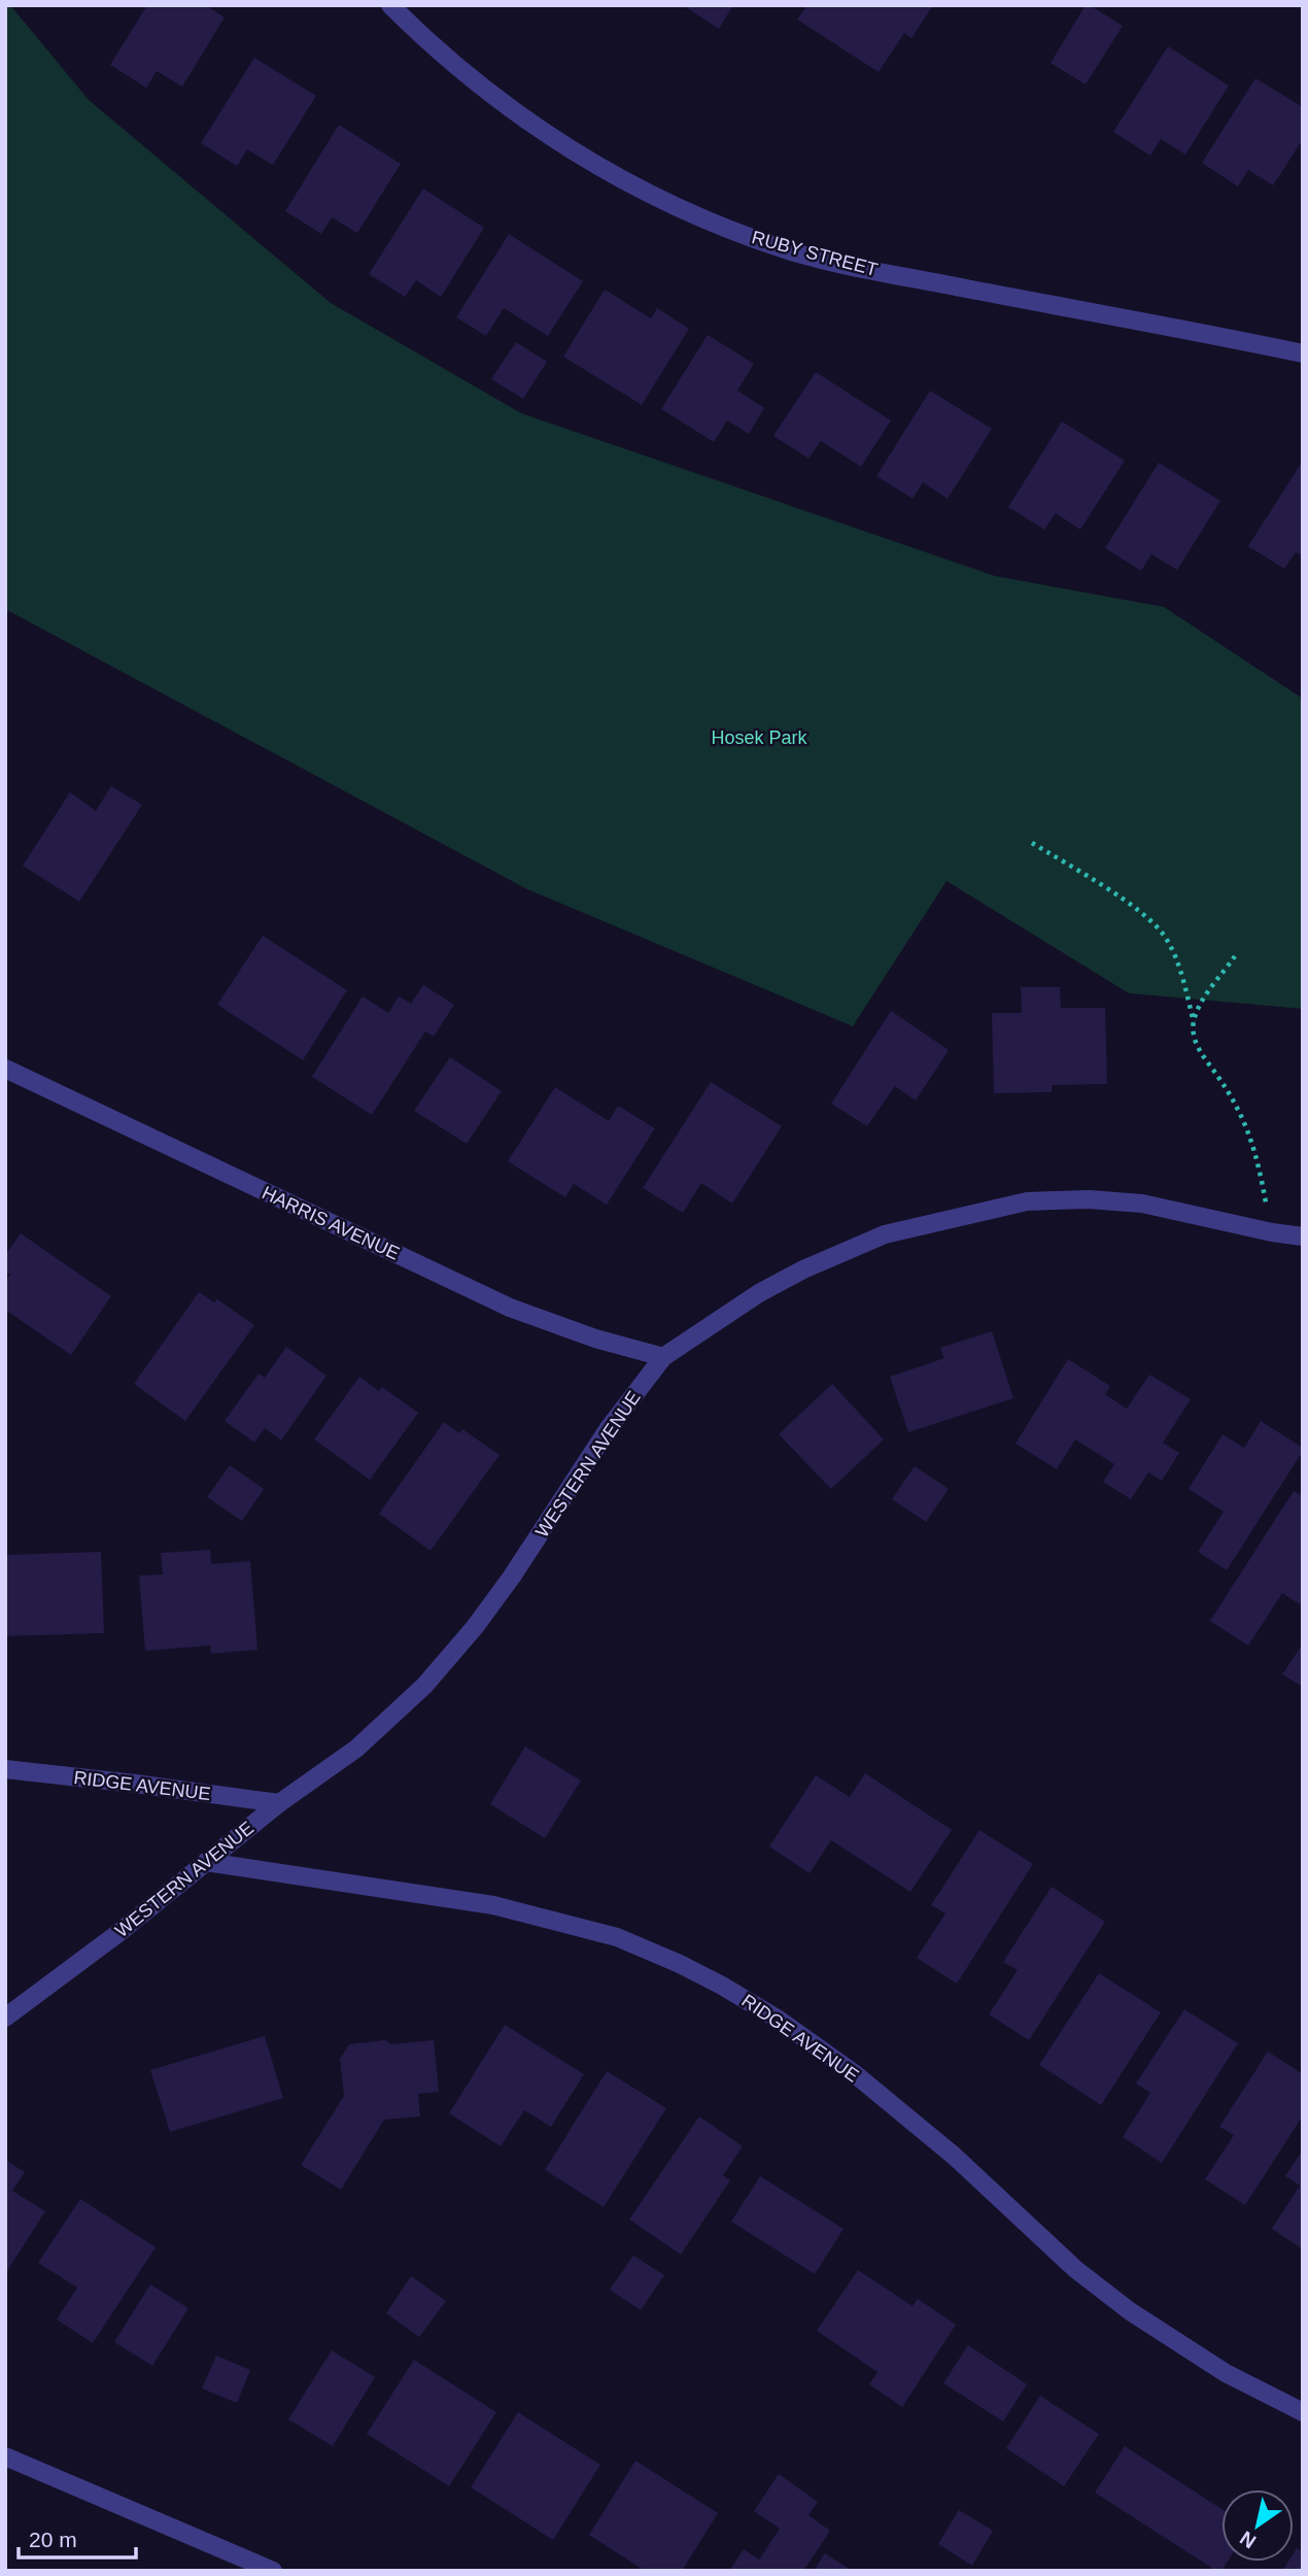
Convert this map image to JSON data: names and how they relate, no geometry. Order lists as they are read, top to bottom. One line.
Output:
{"streets":{"street":["RUBY STREET","HARRIS AVENUE","WESTERN AVENUE","RIDGE AVENUE"]},"crossings":[["HARRIS AVENUE","WESTERN AVENUE"],["WESTERN AVENUE","RIDGE AVENUE"]],"parks":["Hosek Park"],"scale_bar":"20 m","north":"bottom left"}
